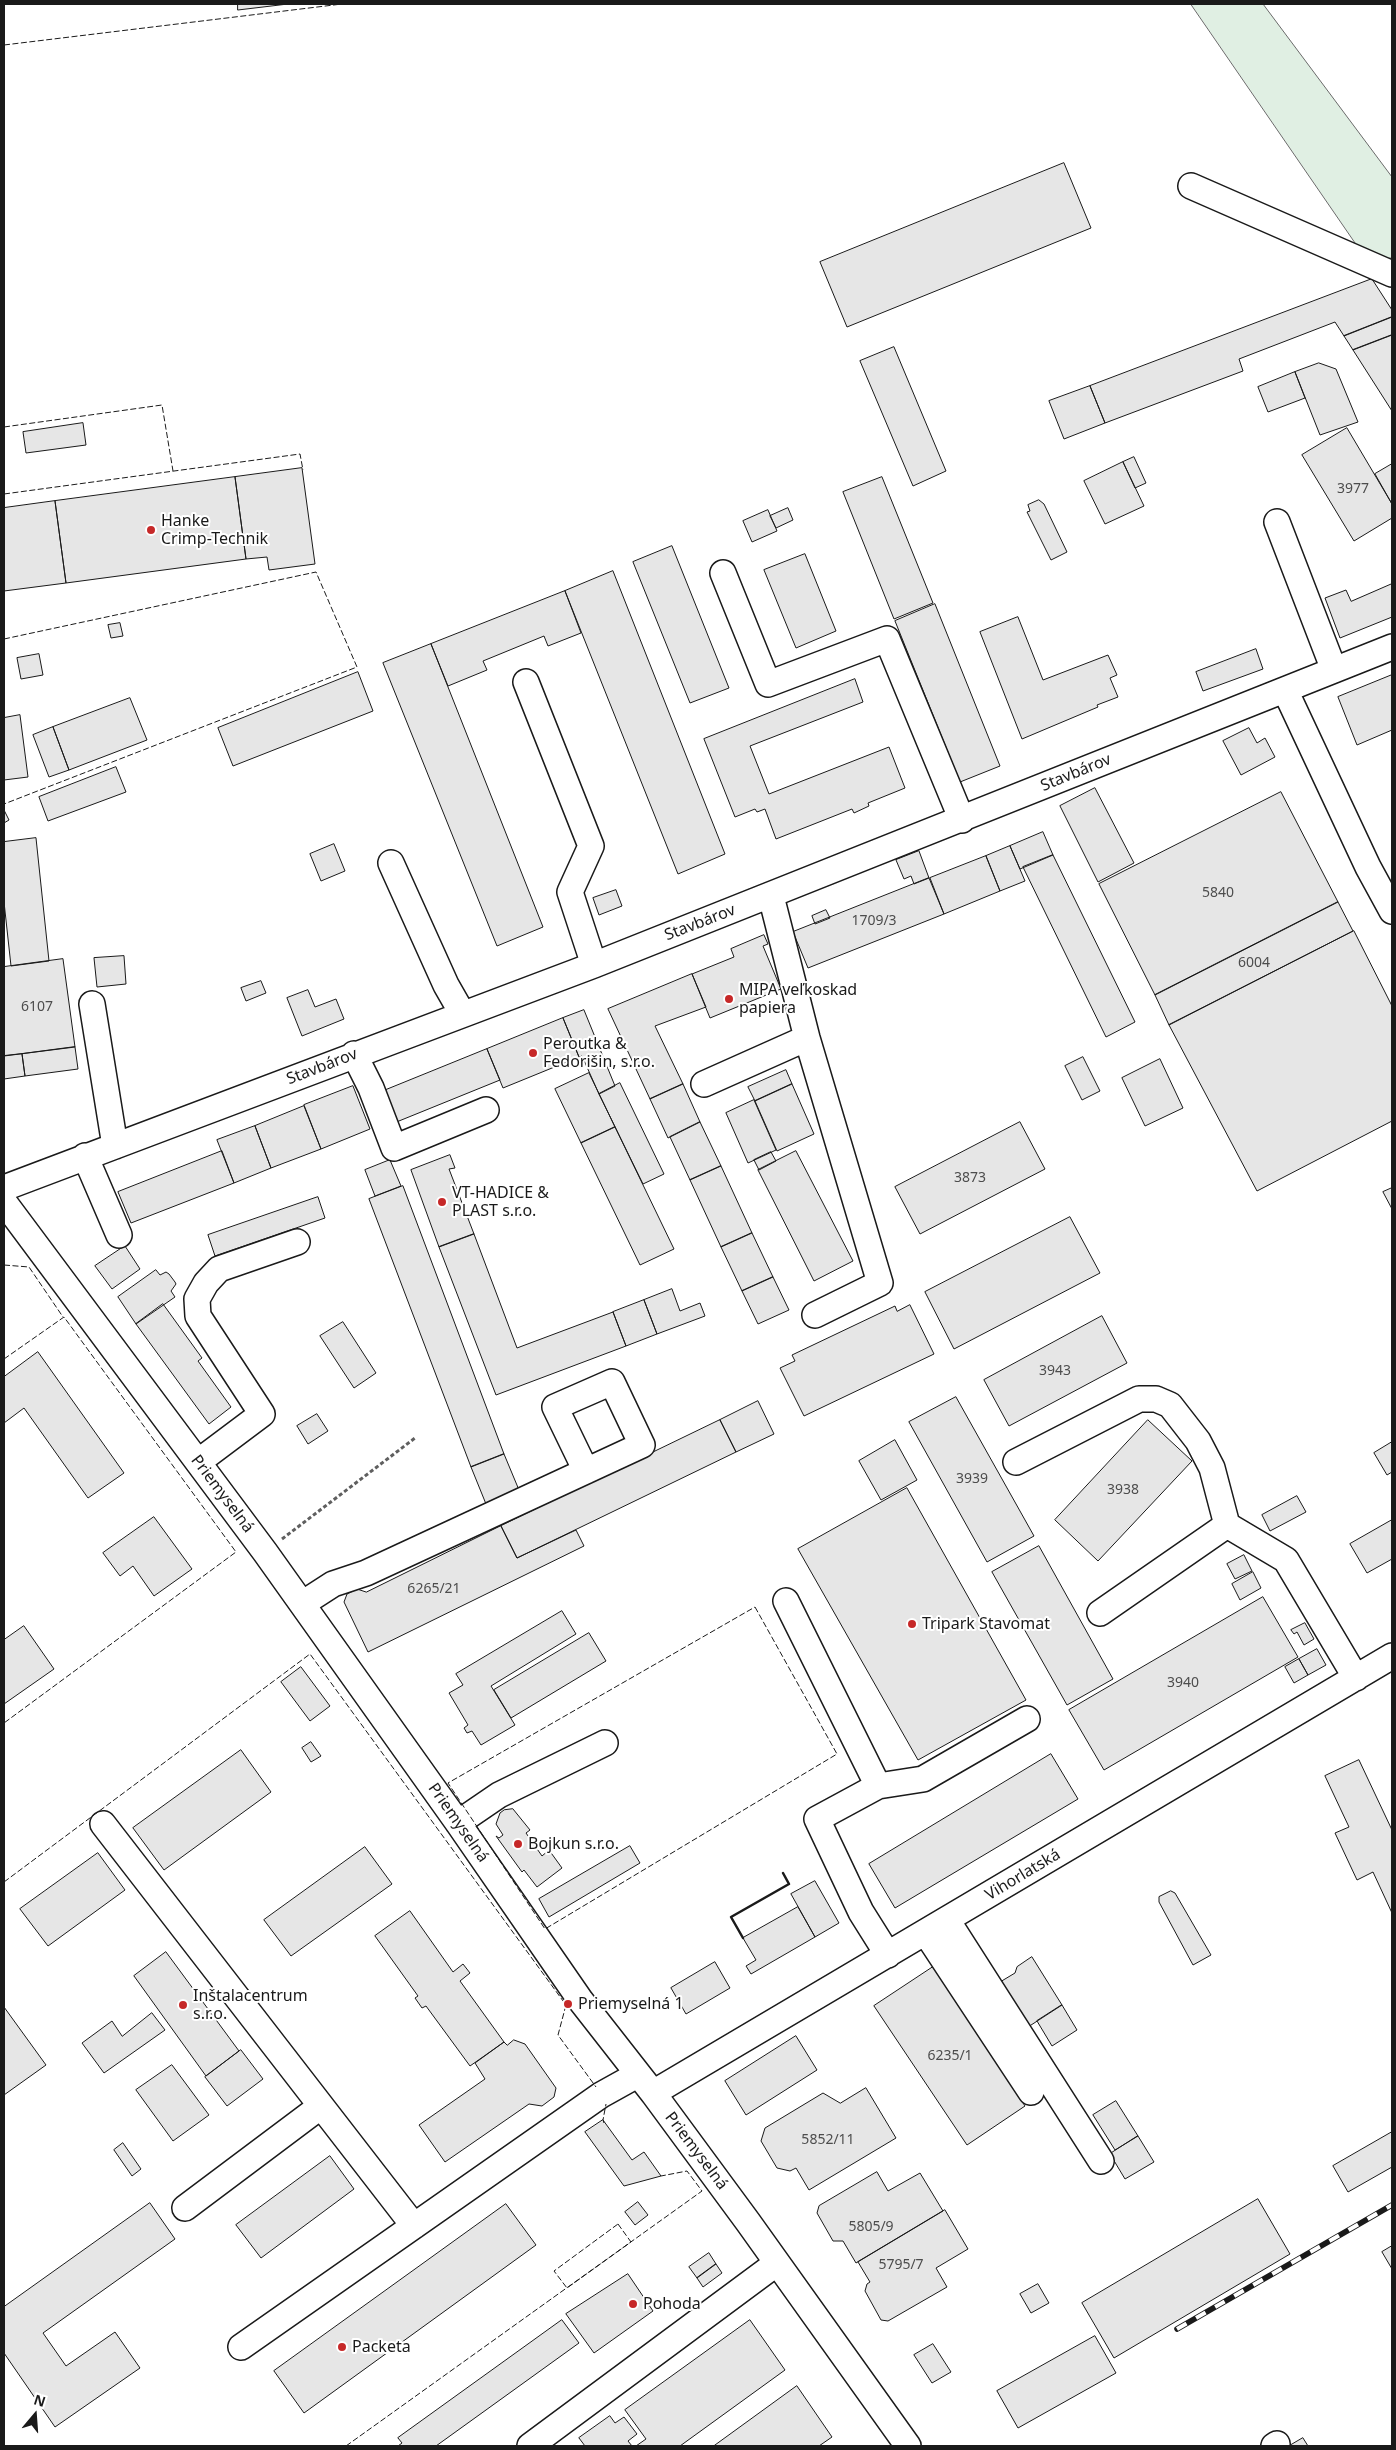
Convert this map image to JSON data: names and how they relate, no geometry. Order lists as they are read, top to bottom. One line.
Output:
{"streets":{"street":["Stavbárov","Priemyselná","Vihorlatská"]},"crossings":[["Priemyselná","Vihorlatská"]],"places":["Hanke Crimp-Technik","MIPA veľkoskad papiera","Peroutka & Fedorišin, s.r.o.","VT-HADICE & PLAST s.r.o.","Tripark Stavomat","Bojkun s.r.o.","Priemyselná 1","Inštalacentrum s.r.o.","Pohoda","Packeta"],"house_numbers":["3977","5840","1709/3","6004","6107","3873","3943","3939","3938","6265/21","3940","6235/1","5852/11","5805/9","5795/7"],"north":"top"}
